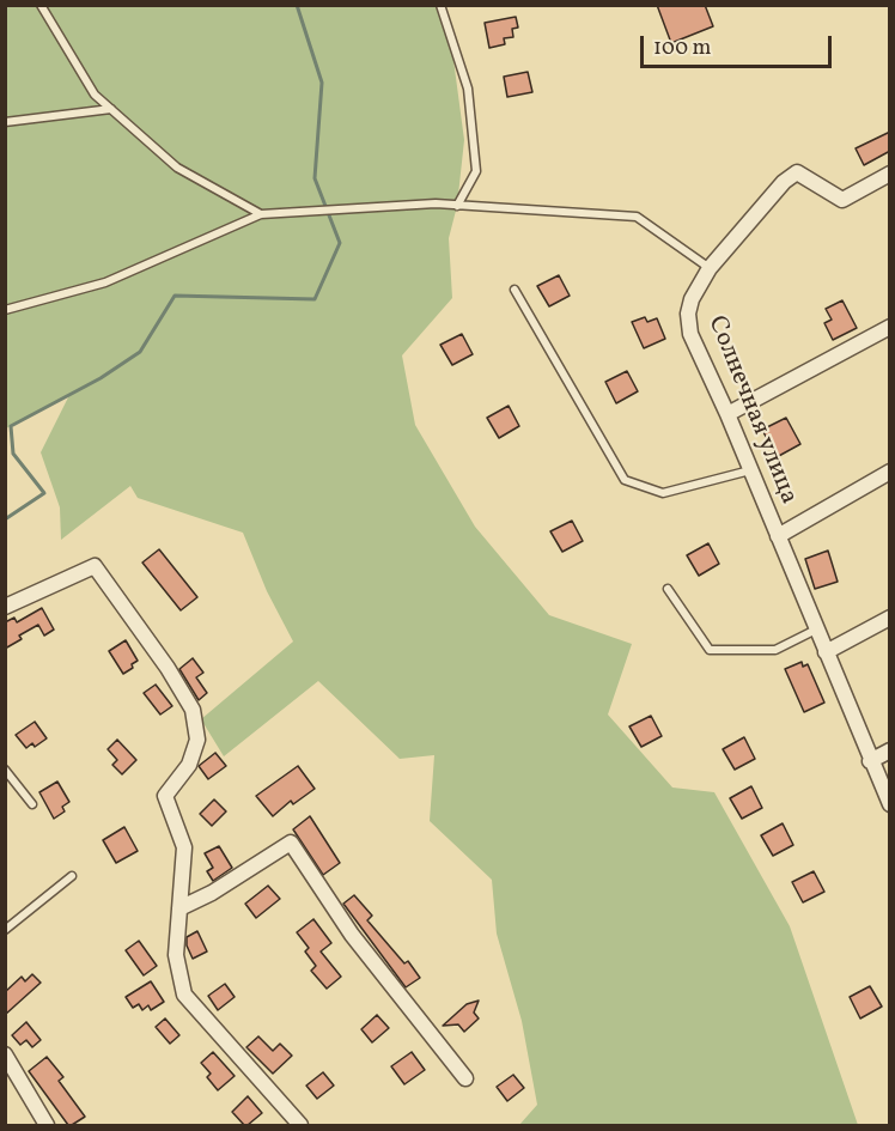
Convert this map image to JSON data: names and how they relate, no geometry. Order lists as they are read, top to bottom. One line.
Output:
{"streets":{"street":["Солнечная улица"]},"scale_bar":"100 m"}
